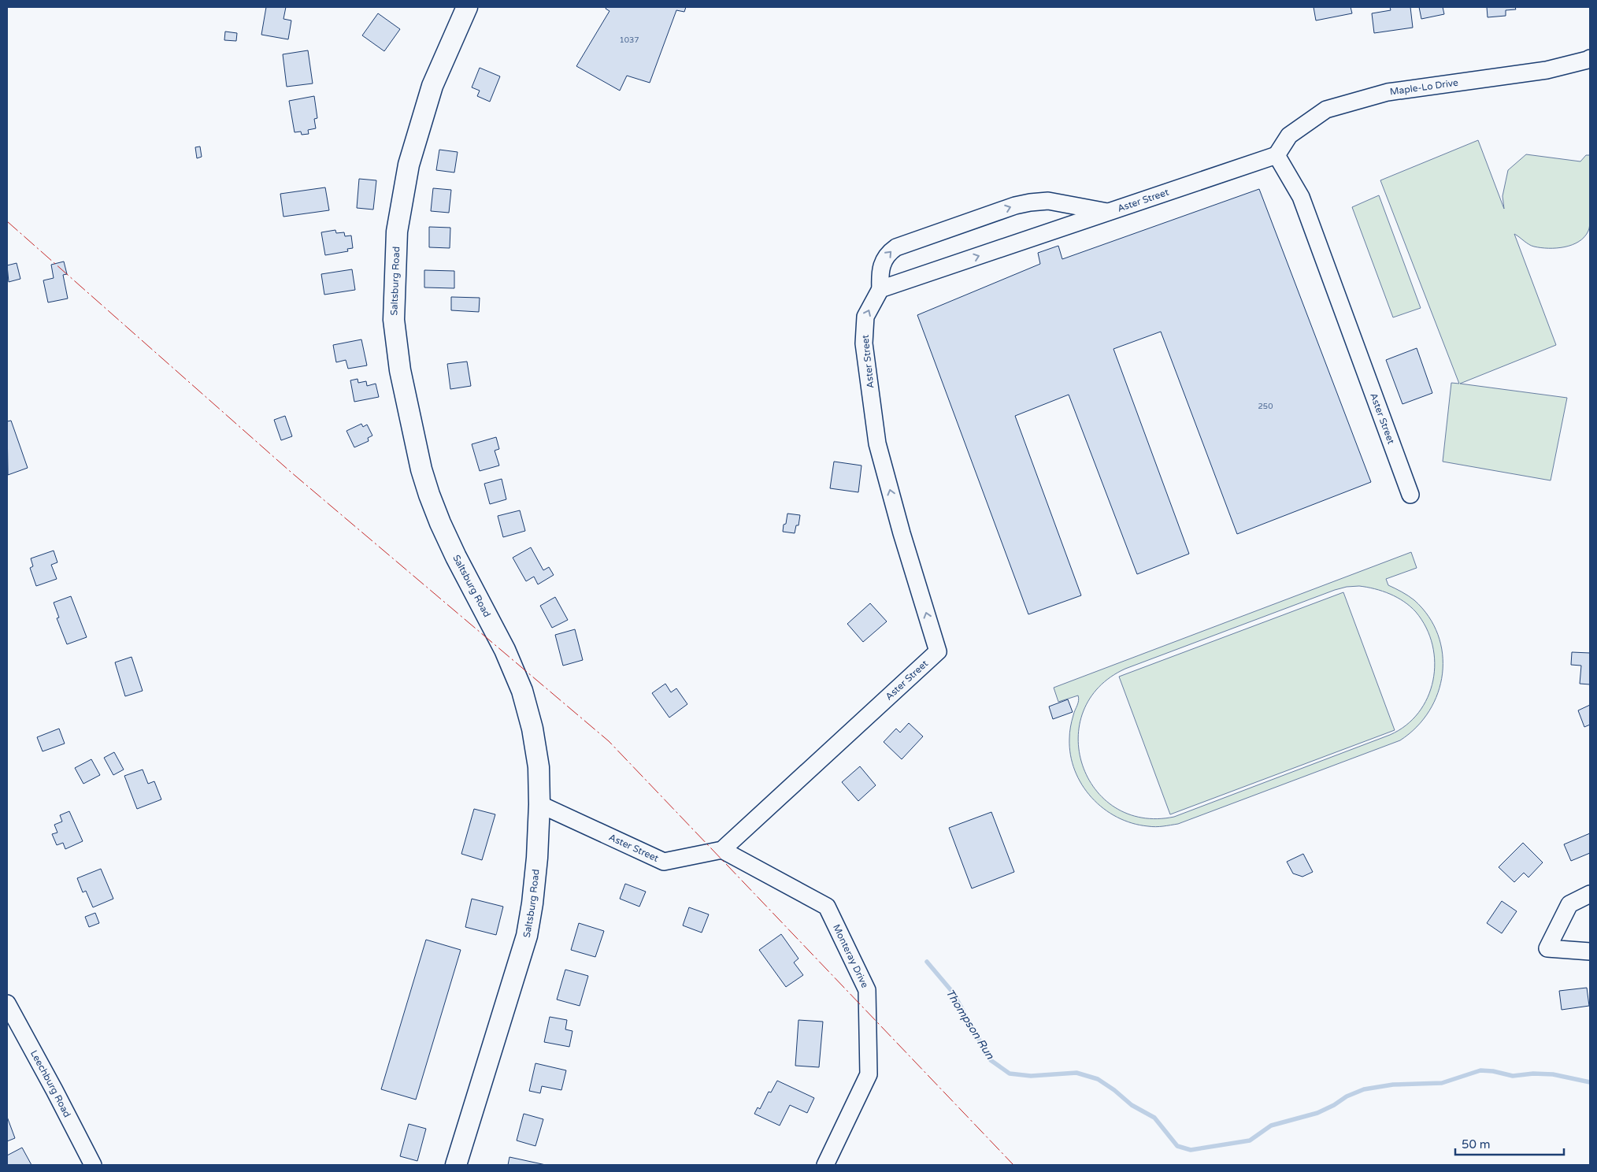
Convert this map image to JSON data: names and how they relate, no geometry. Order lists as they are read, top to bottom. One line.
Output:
{"streets":{"main road":["Saltsburg Road"],"street":["Maple-Lo Drive","Aster Street","Monteray Drive","Leechburg Road"]},"crossings":[["Maple-Lo Drive","Aster Street"],["Aster Street","Saltsburg Road"],["Aster Street","Monteray Drive"]],"one_way":["Aster Street"],"water":["Thompson Run"],"house_numbers":["1037","250"],"scale_bar":"50 m"}
